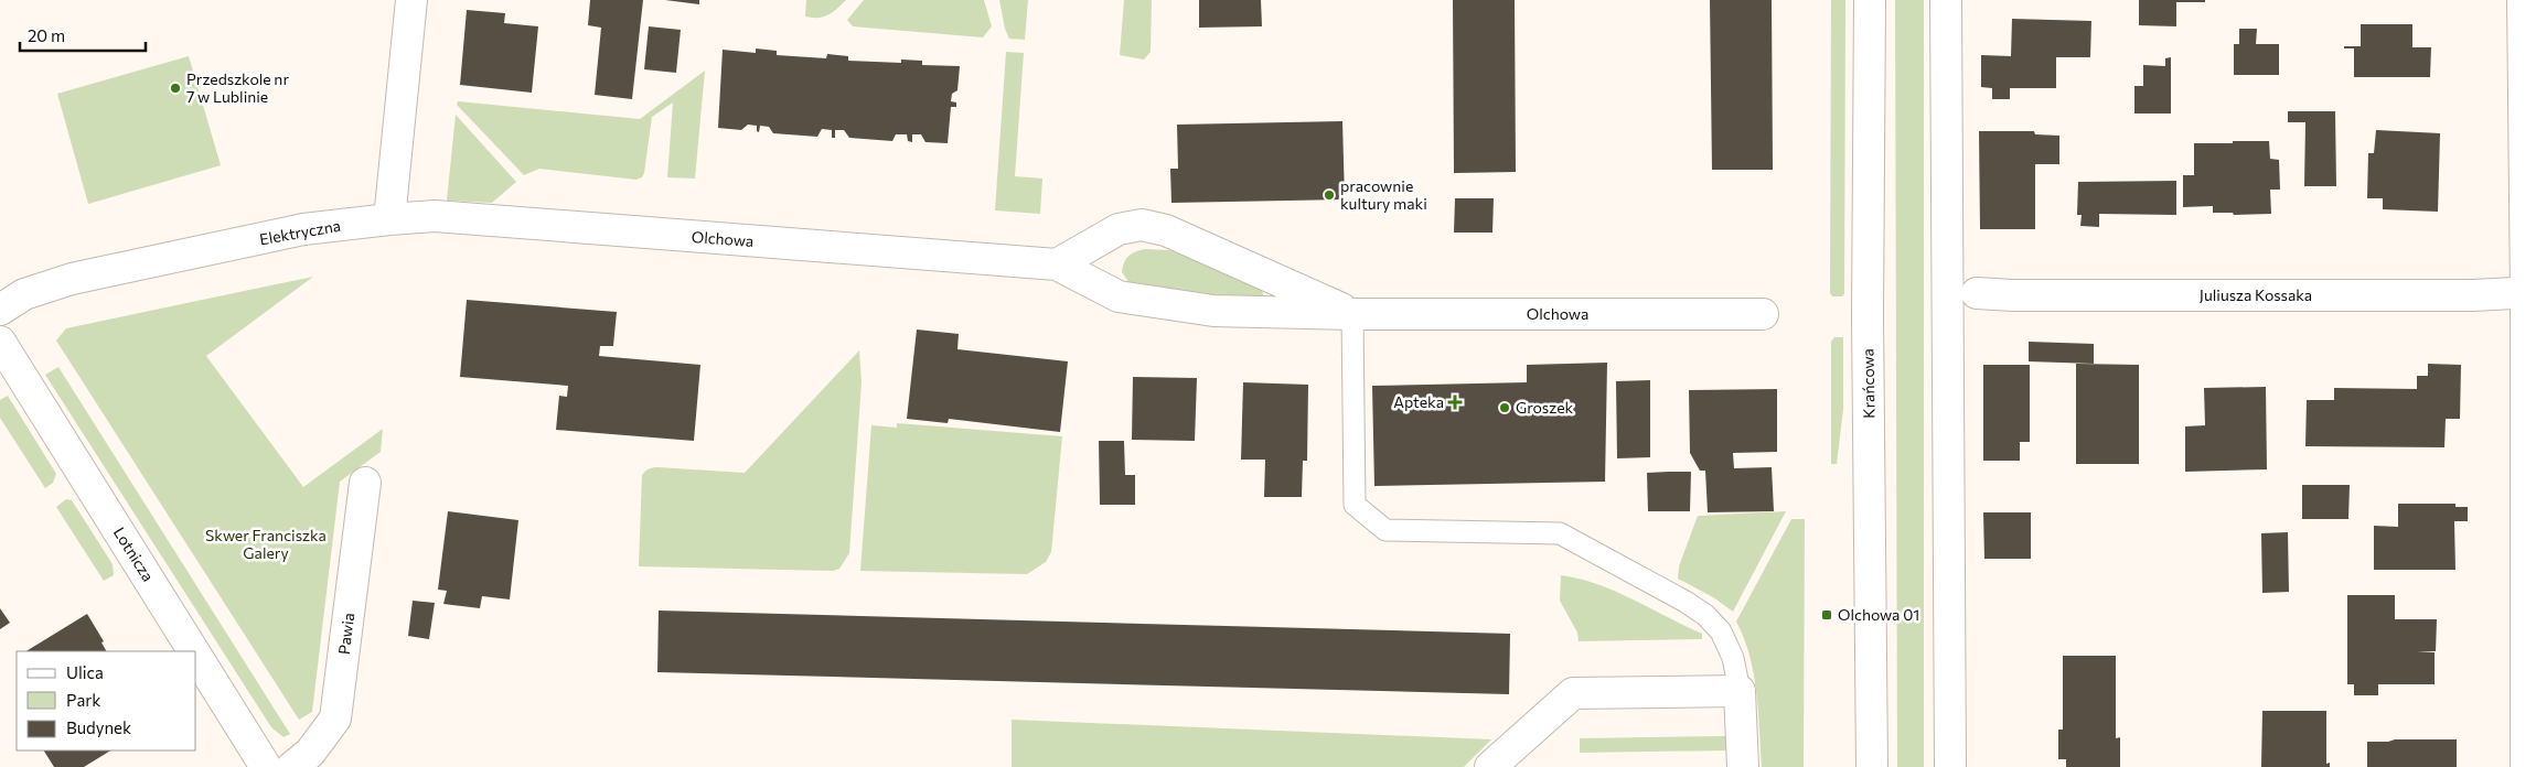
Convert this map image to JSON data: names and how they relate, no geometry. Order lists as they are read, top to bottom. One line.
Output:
{"streets":{"street":["Elektryczna","Olchowa","Juliusza Kossaka","Krańcowa","Lotnicza","Pawia"]},"crossings":[["Elektryczna","Olchowa"]],"parks":["Skwer Franciszka Galery"],"places":{"other":["Przedszkole nr 7 w Lublinie","pracownie kultury maki","Groszek"],"health":["Apteka"],"transit":["Olchowa 01"]},"legend":["Ulica","Park","Budynek"],"scale_bar":"20 m"}
